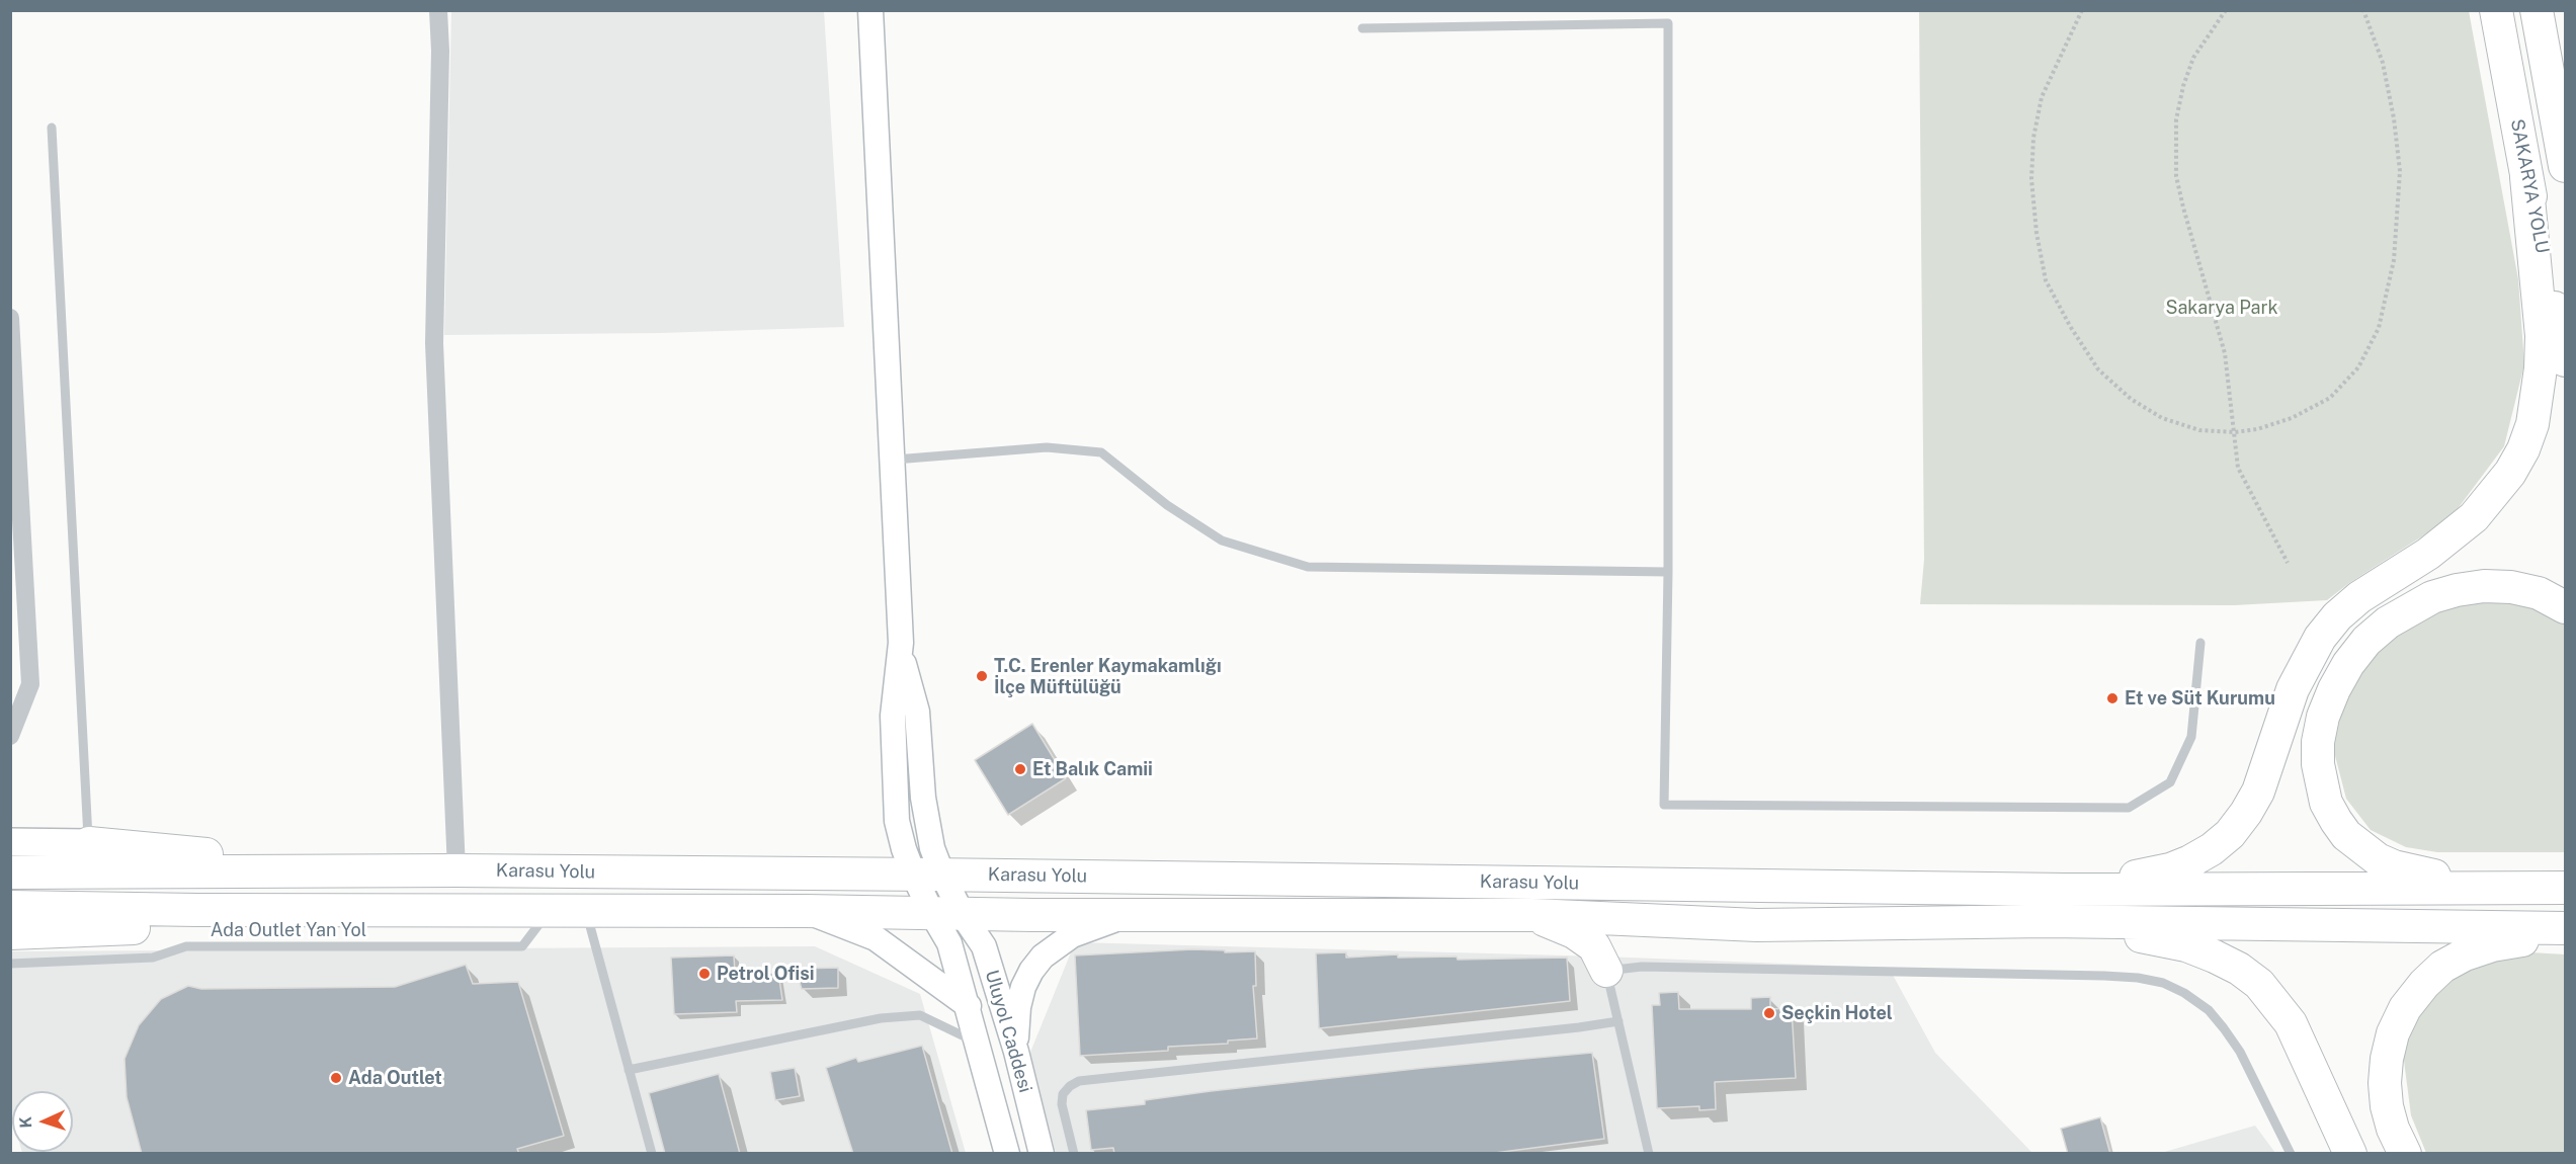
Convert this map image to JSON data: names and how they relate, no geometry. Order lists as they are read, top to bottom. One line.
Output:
{"streets":{"highway":["SAKARYA YOLU","Karasu Yolu"],"main road":["Uluyol Caddesi"],"lane":["Ada Outlet Yan Yol"]},"crossings":[["Karasu Yolu","Ada Outlet Yan Yol"],["Karasu Yolu","Uluyol Caddesi"]],"parks":["Sakarya Park"],"places":["T.C. Erenler Kaymakamlığı İlçe Müftülüğü","Et ve Süt Kurumu","Et Balık Camii","Petrol Ofisi","Seçkin Hotel","Ada Outlet"],"north":"left"}
